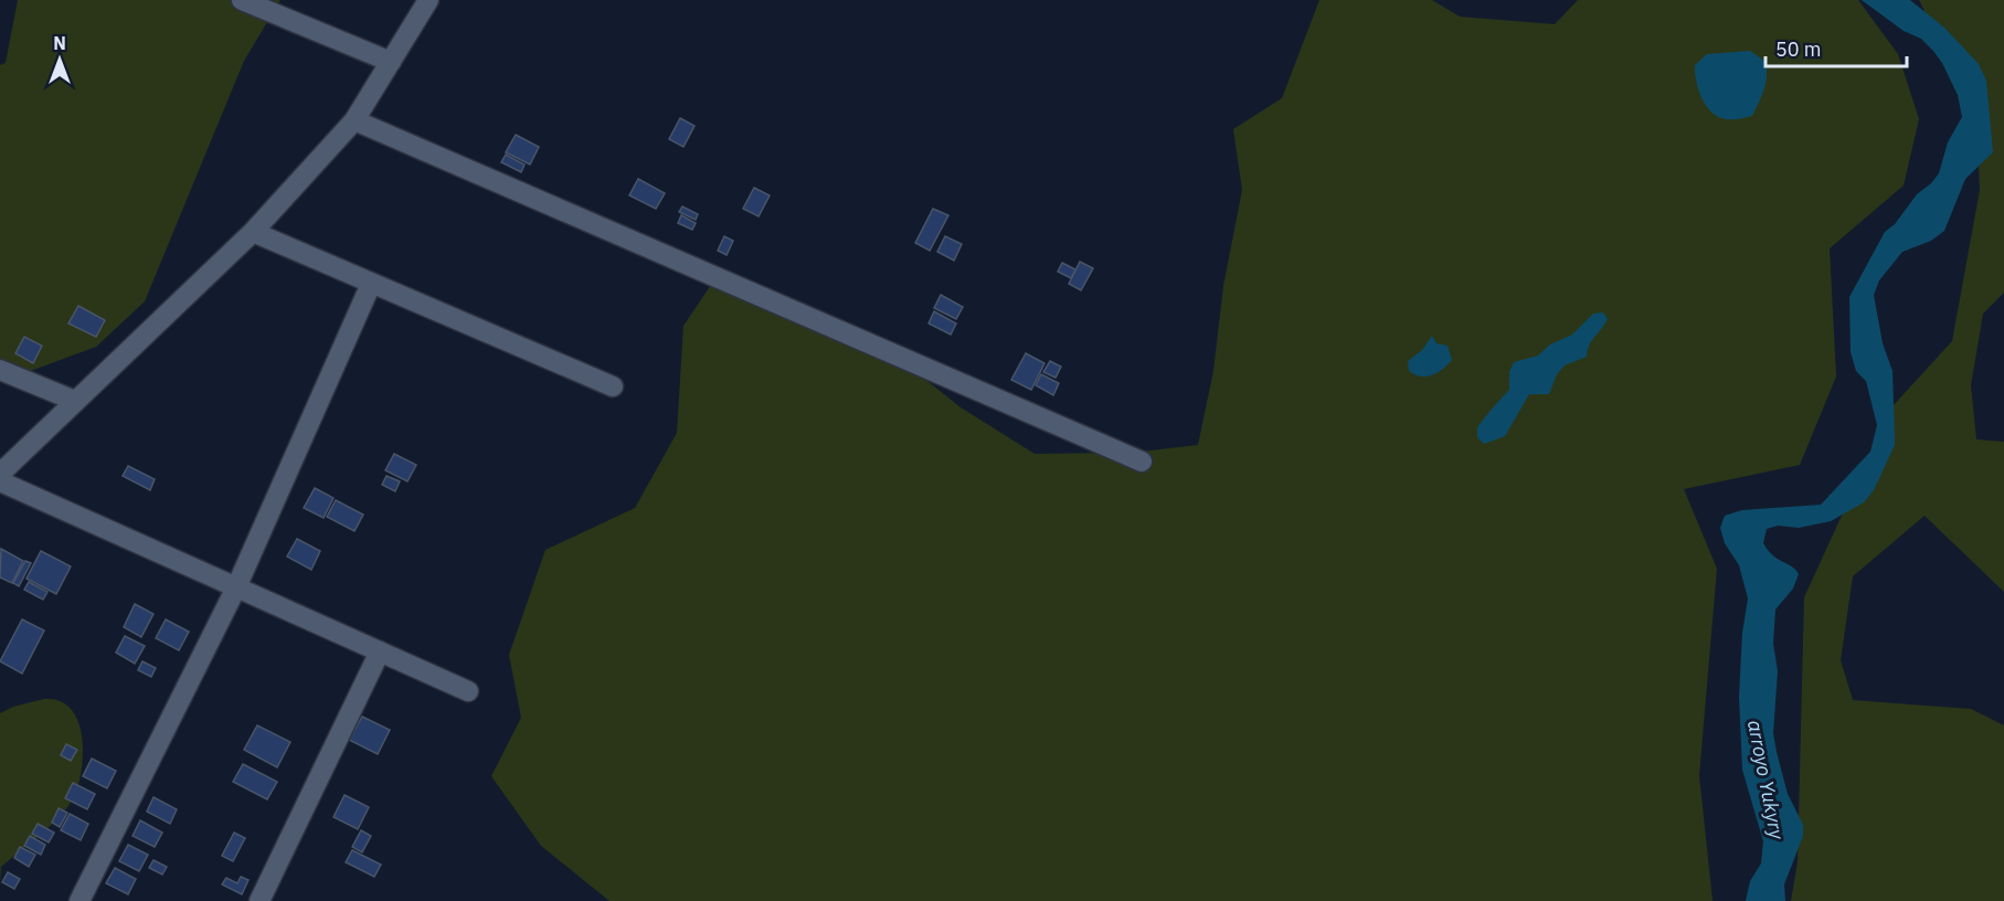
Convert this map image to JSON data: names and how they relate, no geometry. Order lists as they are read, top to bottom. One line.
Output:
{"water":["arroyo Yukyry"],"scale_bar":"50 m","north":"top"}
